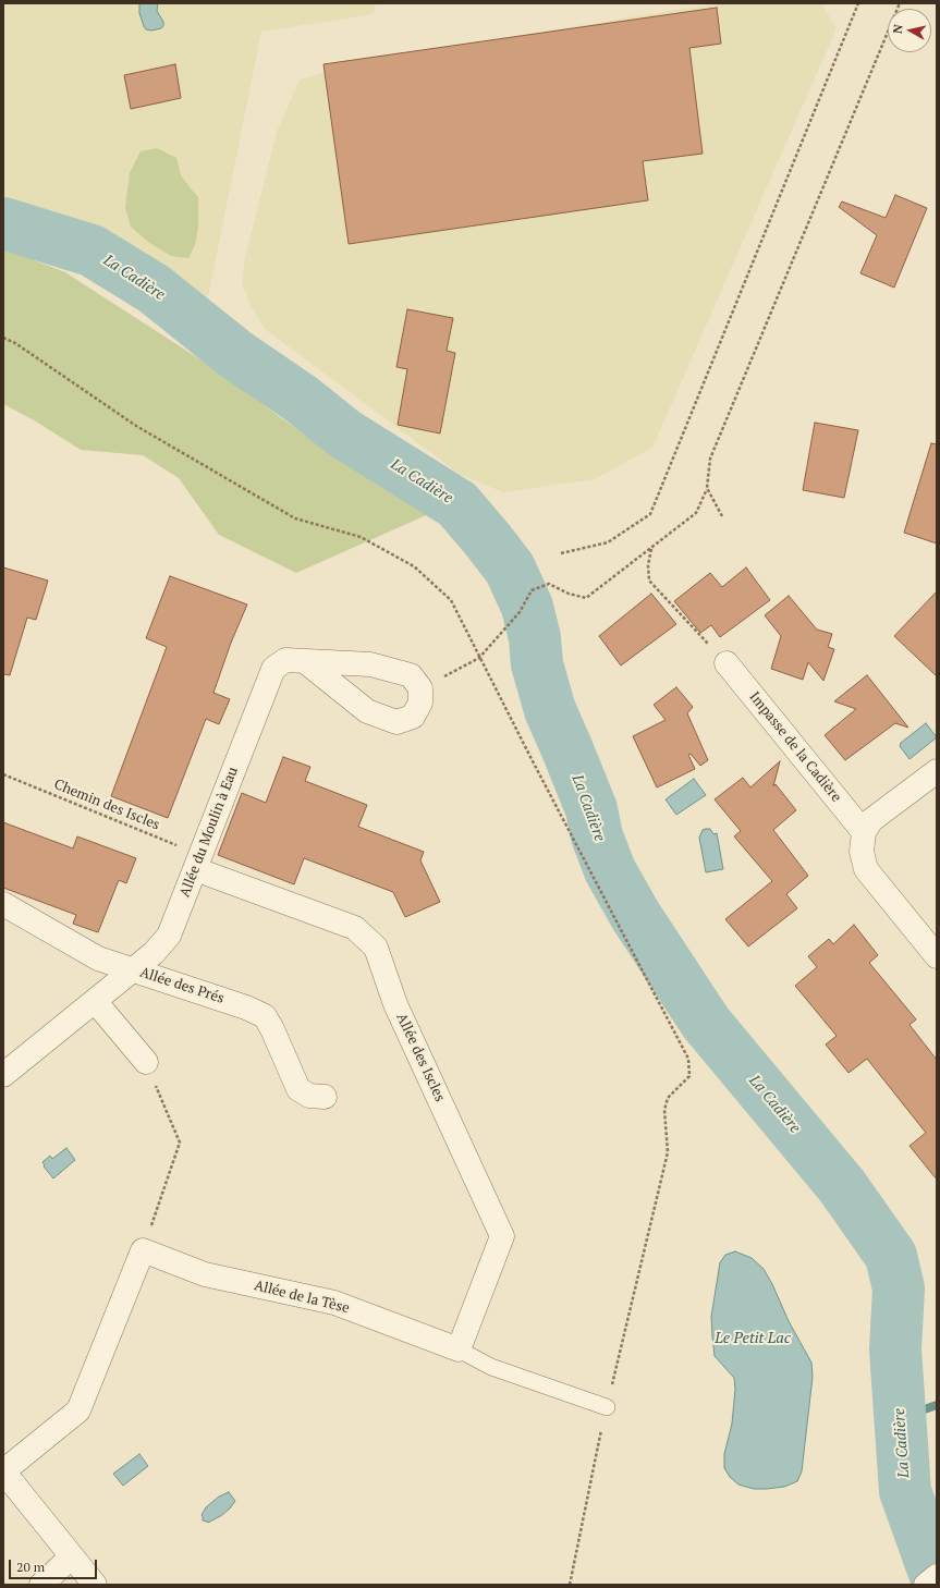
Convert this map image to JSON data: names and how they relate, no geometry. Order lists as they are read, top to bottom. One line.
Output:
{"streets":{"street":["Impasse de la Cadière","Allée du Moulin à Eau","Allée des Prés","Allée des Iscles","Allée de la Tèse"],"path":["Chemin des Iscles"]},"crossings":[["Chemin des Iscles","Allée du Moulin à Eau"],["Chemin des Iscles","Allée des Iscles"],["Allée du Moulin à Eau","Allée des Prés"],["Allée du Moulin à Eau","Allée des Iscles"],["Allée des Iscles","Allée de la Tèse"]],"water":["La Cadière","Le Petit Lac"],"scale_bar":"20 m","north":"left"}
